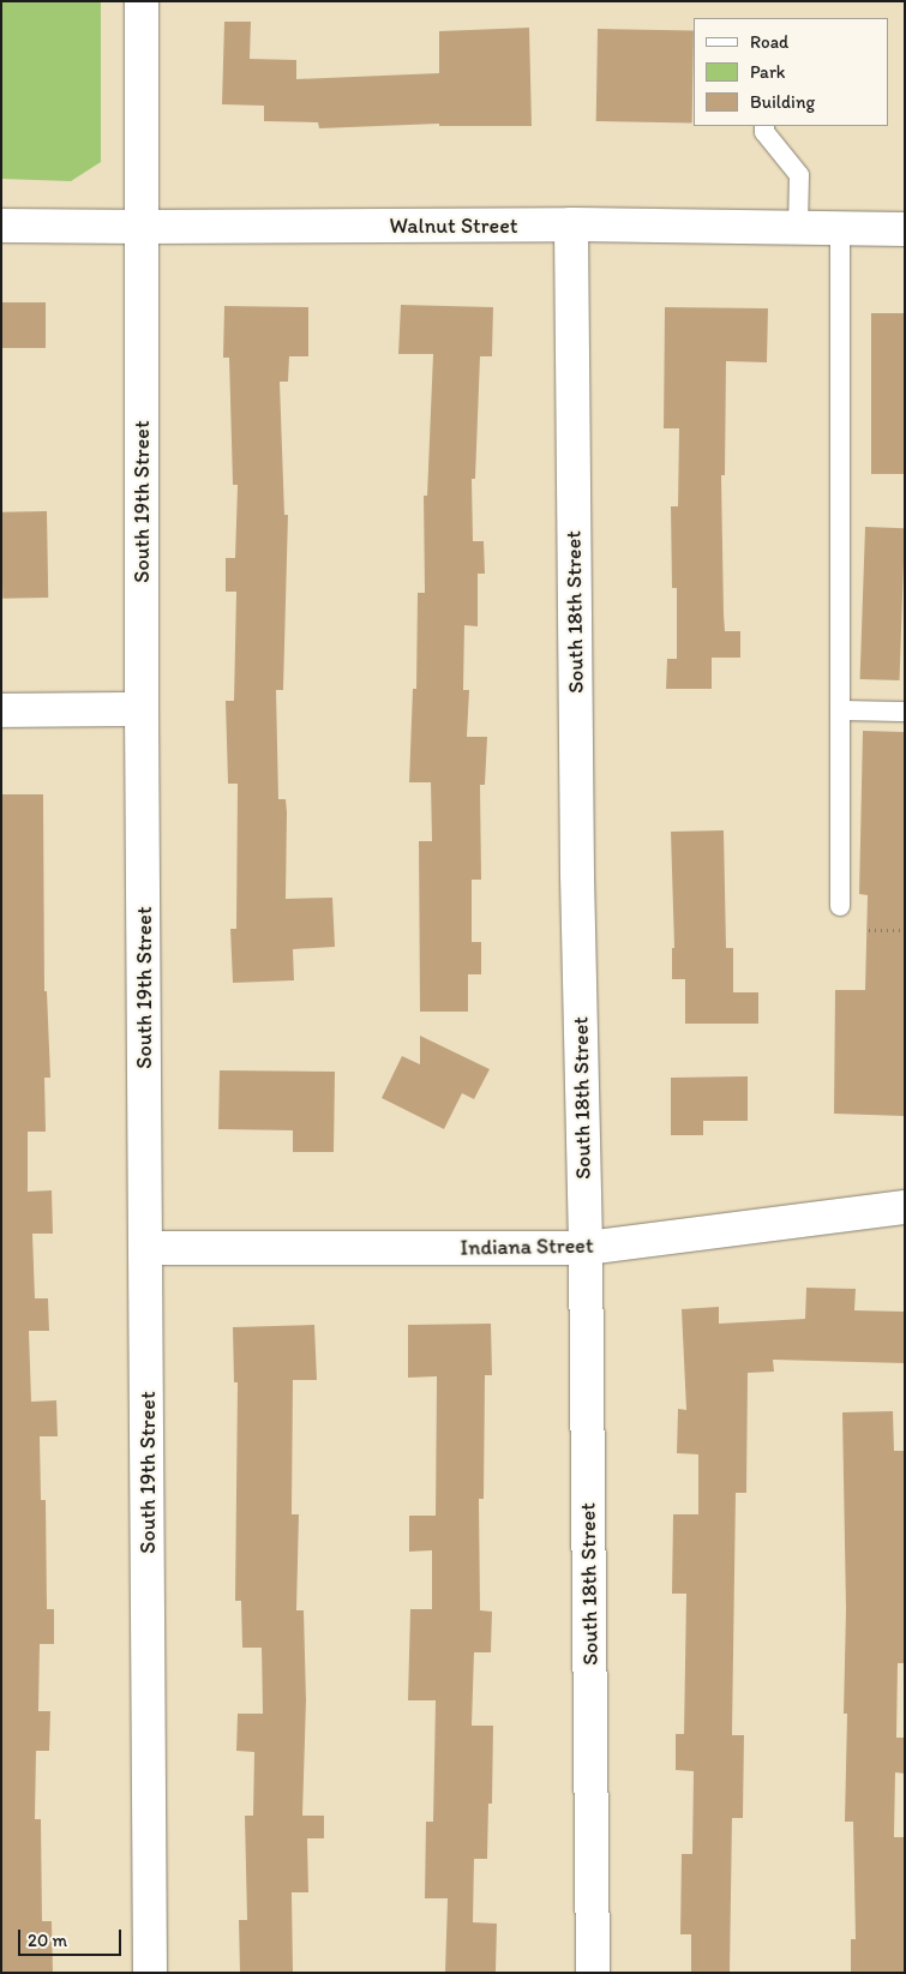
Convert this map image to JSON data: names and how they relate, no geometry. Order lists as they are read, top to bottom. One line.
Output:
{"streets":{"street":["Walnut Street","South 19th Street","South 18th Street","Indiana Street"]},"crossings":[["Walnut Street","South 19th Street"],["Walnut Street","South 18th Street"],["South 19th Street","Indiana Street"],["South 18th Street","Indiana Street"]],"legend":["Road","Park","Building"],"scale_bar":"20 m"}
